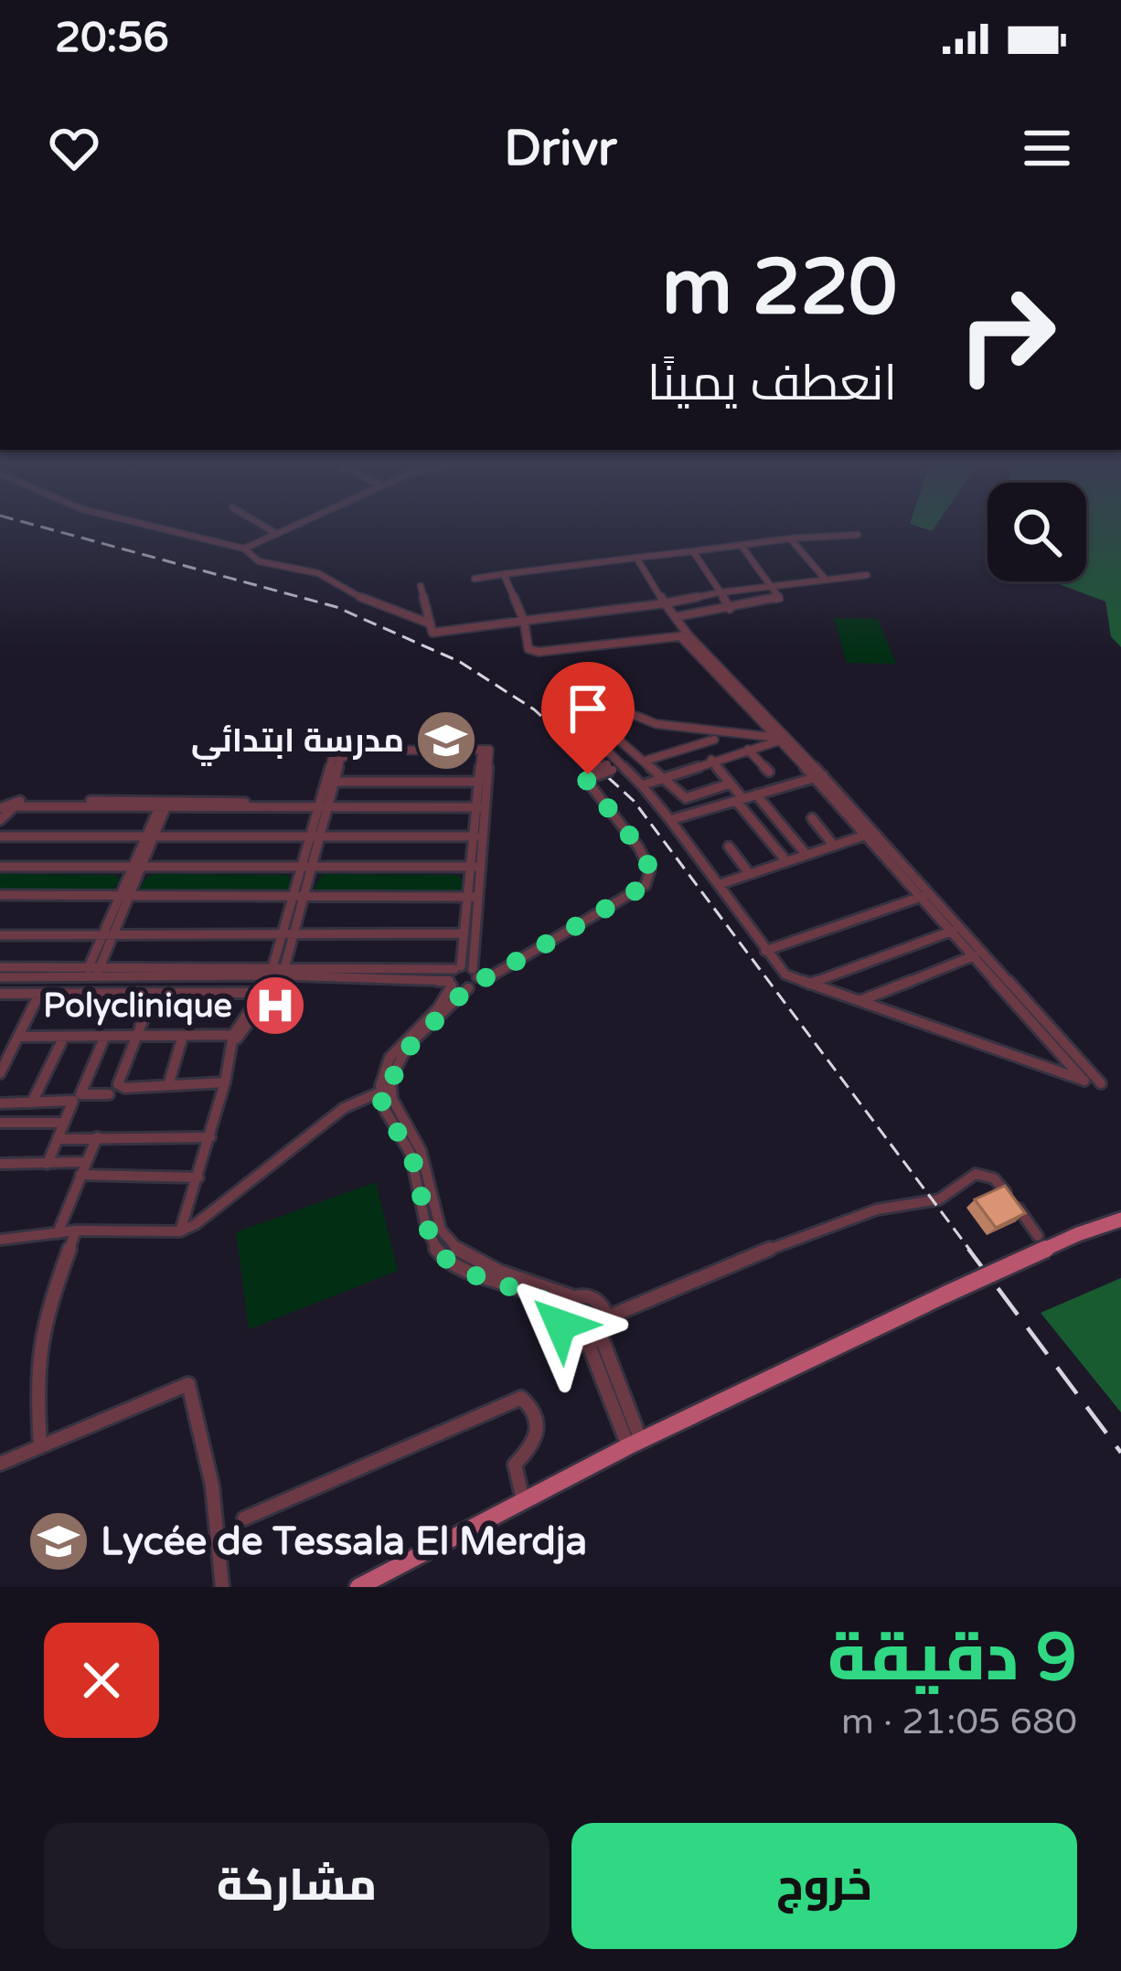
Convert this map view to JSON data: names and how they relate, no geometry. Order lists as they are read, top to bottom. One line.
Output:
{"places":{"school or university":["مدرسة ابتدائي","Lycée de Tessala El Merdja"],"hospital":["Polyclinique"]},"page":{"status":"20:56","header":"Drivr","turn":["220 m","انعطف يمينًا"],"heading":["9 دقيقة","680 m · 21:05"],"buttons":["خروج","مشاركة"]}}
